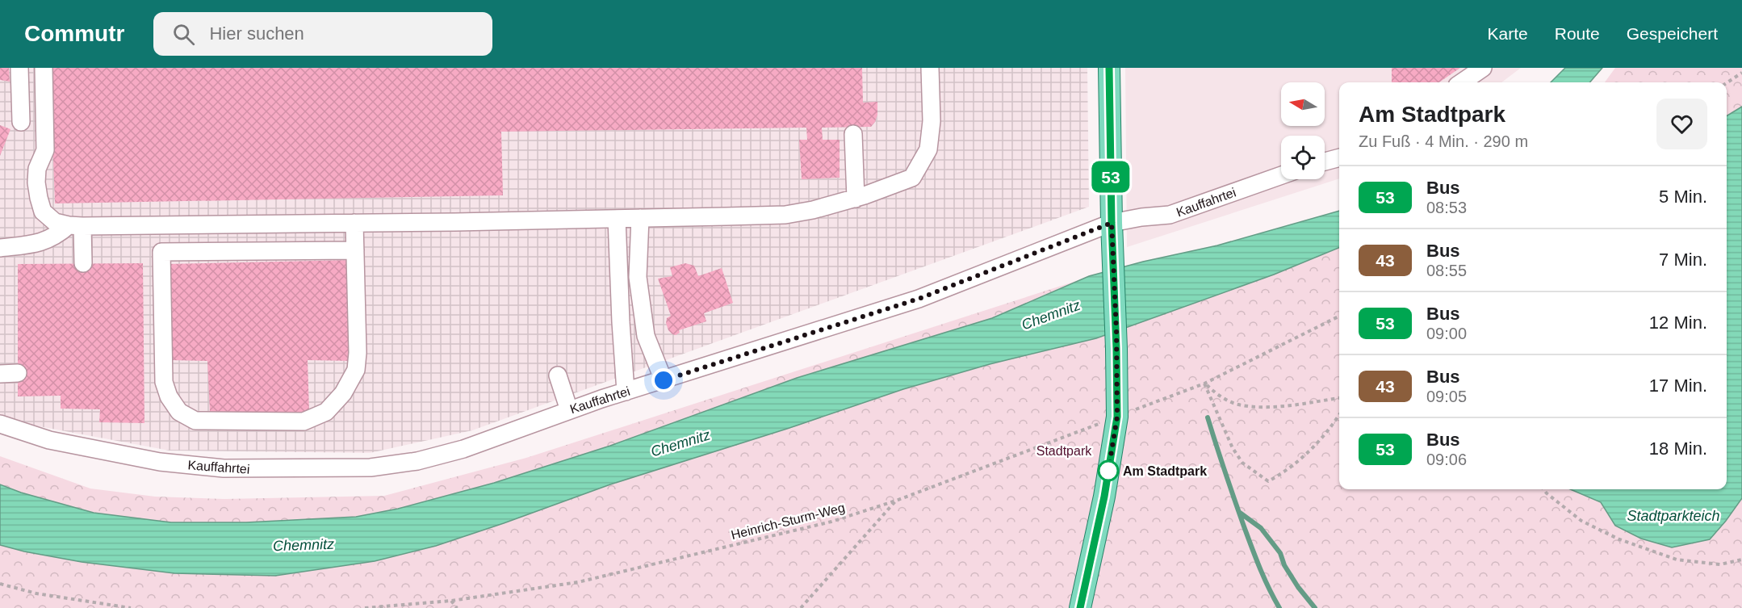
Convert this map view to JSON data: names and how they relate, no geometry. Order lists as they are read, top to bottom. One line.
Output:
{"streets":{"street":["Kauffahrtei"],"path":["Heinrich-Sturm-Weg"]},"water":["Chemnitz","Stadtparkteich"],"parks":["Stadtpark"],"places":["Am Stadtpark"],"lines":["bus line 53"],"north":"left","page":{"header":"Commutr","search":"Hier suchen","nav":["Karte","Route","Gespeichert"],"on_map":"53","heading":["Am Stadtpark","Zu Fuß · 4 Min. · 290 m"],"list":[{"mark":"53","name":"Bus","note":"08:53","value":"5 Min."},{"mark":"43","name":"Bus","note":"08:55","value":"7 Min."},{"mark":"53","name":"Bus","note":"09:00","value":"12 Min."},{"mark":"43","name":"Bus","note":"09:05","value":"17 Min."},{"mark":"53","name":"Bus","note":"09:06","value":"18 Min."}]}}
